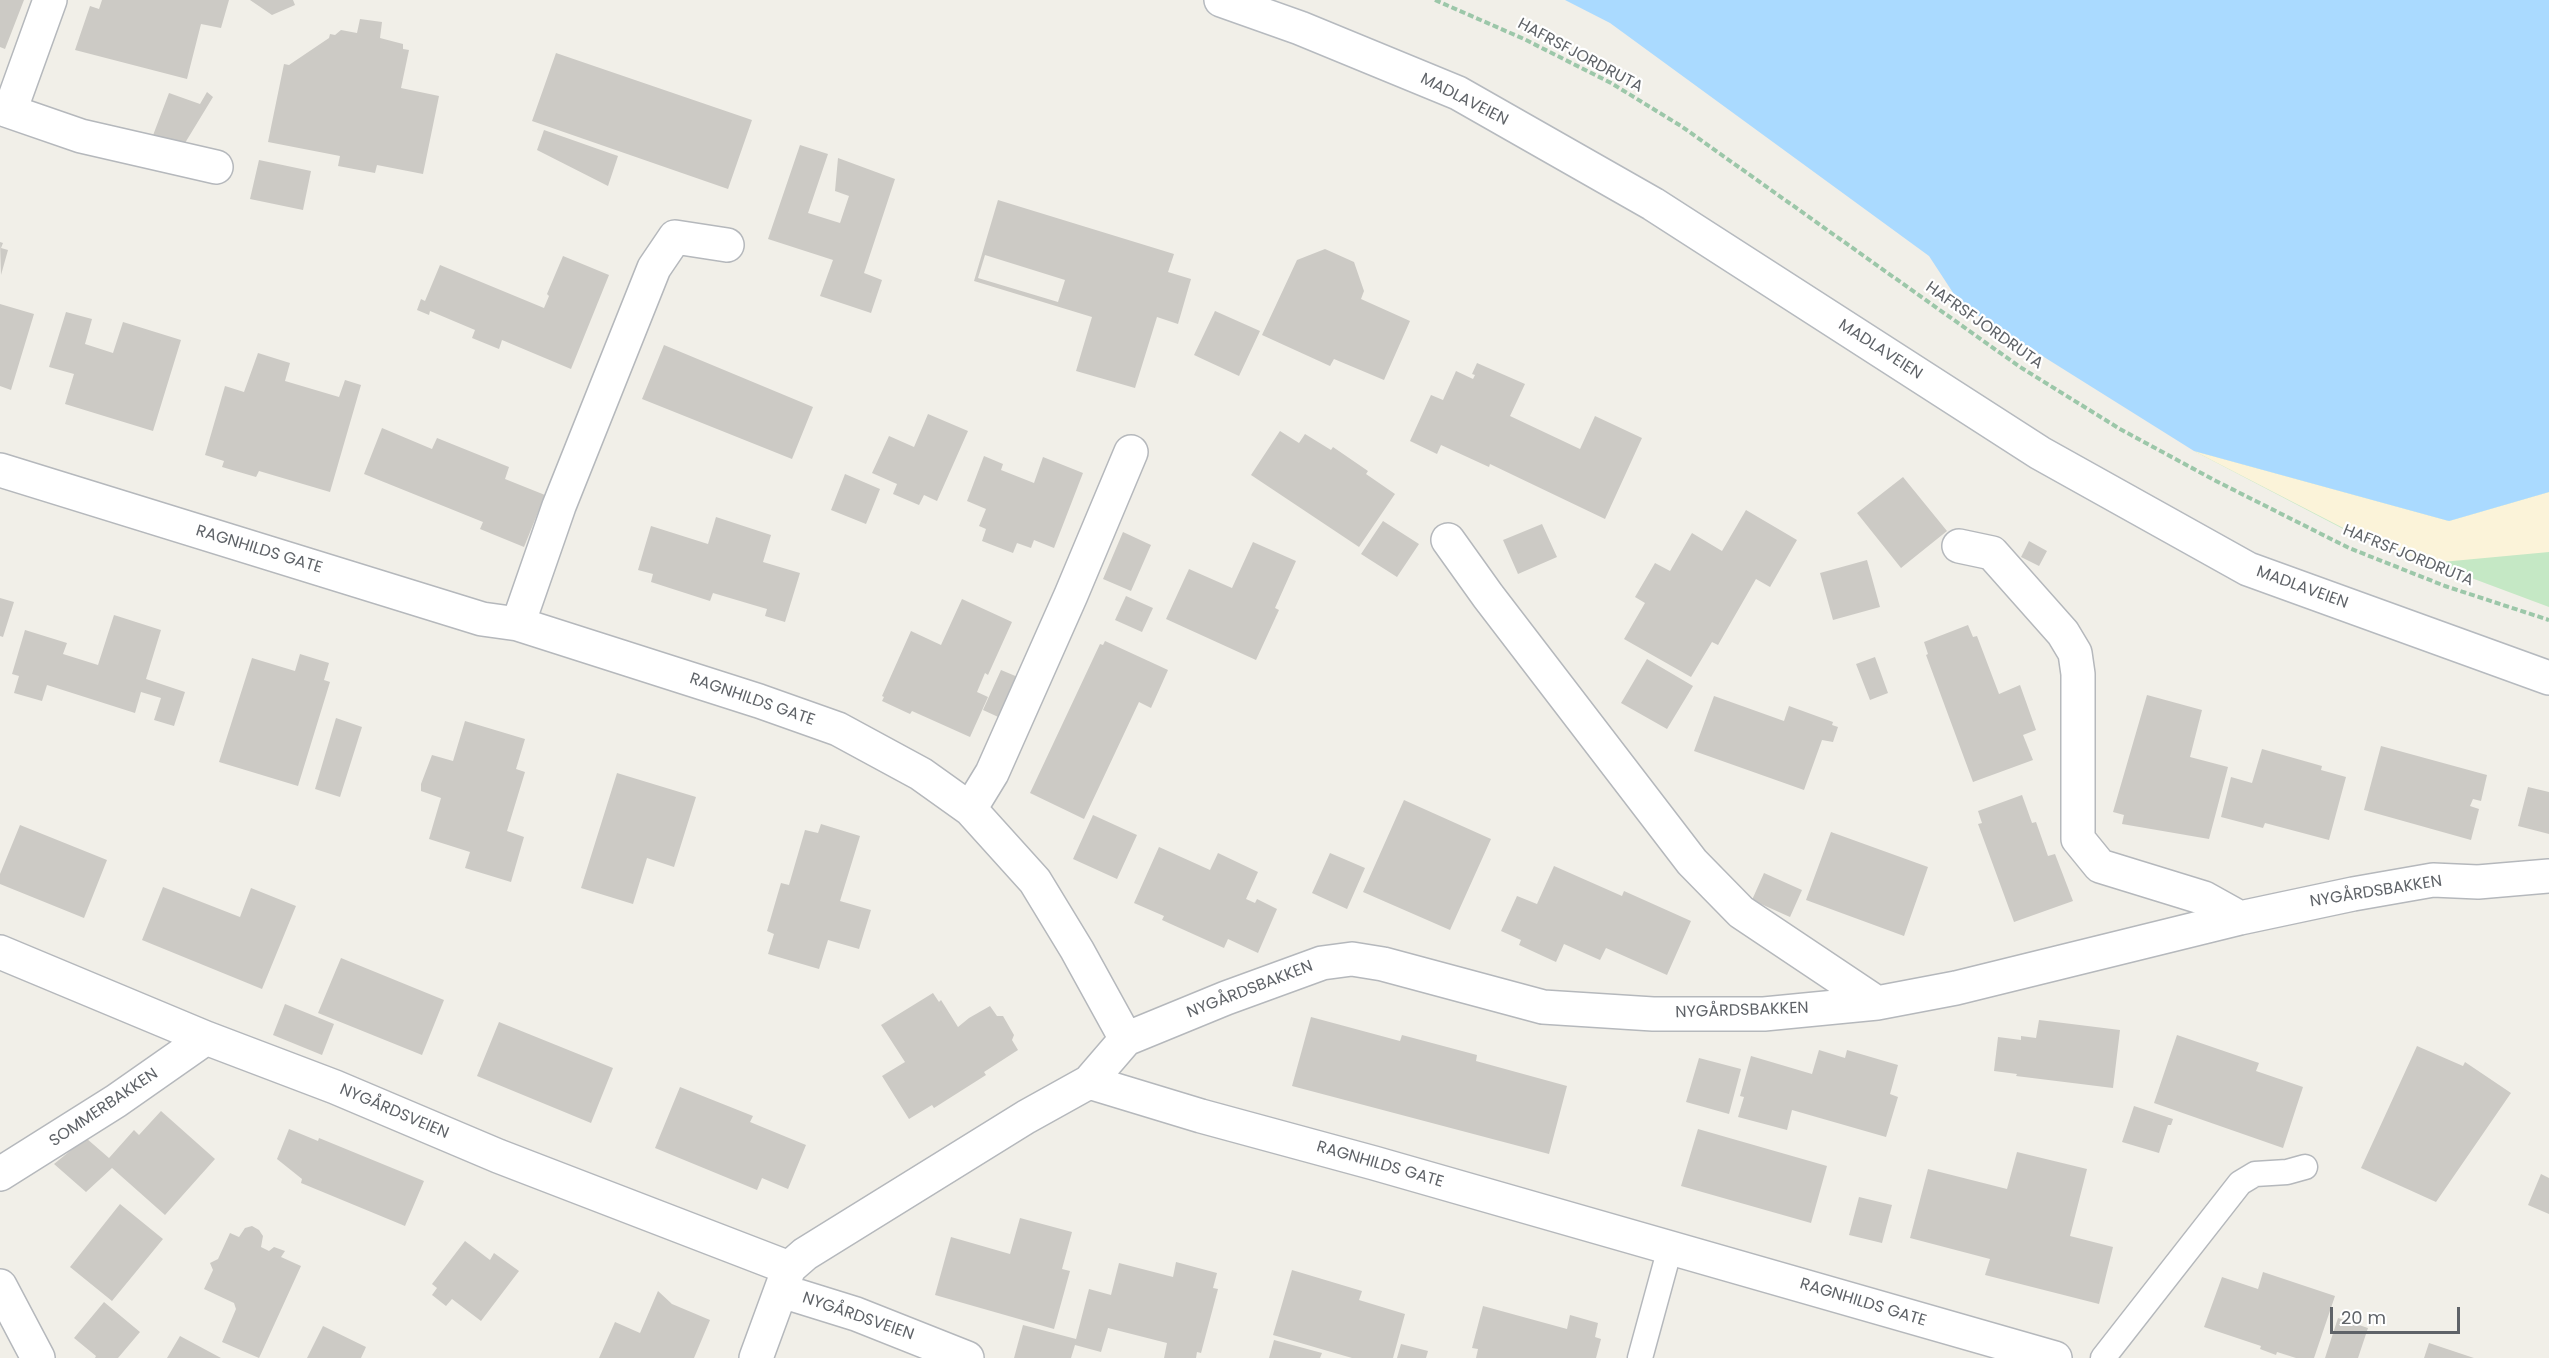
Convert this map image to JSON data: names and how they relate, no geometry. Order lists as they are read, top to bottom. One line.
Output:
{"streets":{"street":["MADLAVEIEN","RAGNHILDS GATE","NYGÅRDSBAKKEN","SOMMERBAKKEN","NYGÅRDSVEIEN"],"path":["HAFRSFJORDRUTA"]},"crossings":[["RAGNHILDS GATE","NYGÅRDSBAKKEN"],["NYGÅRDSBAKKEN","NYGÅRDSVEIEN"],["SOMMERBAKKEN","NYGÅRDSVEIEN"]],"scale_bar":"20 m"}
